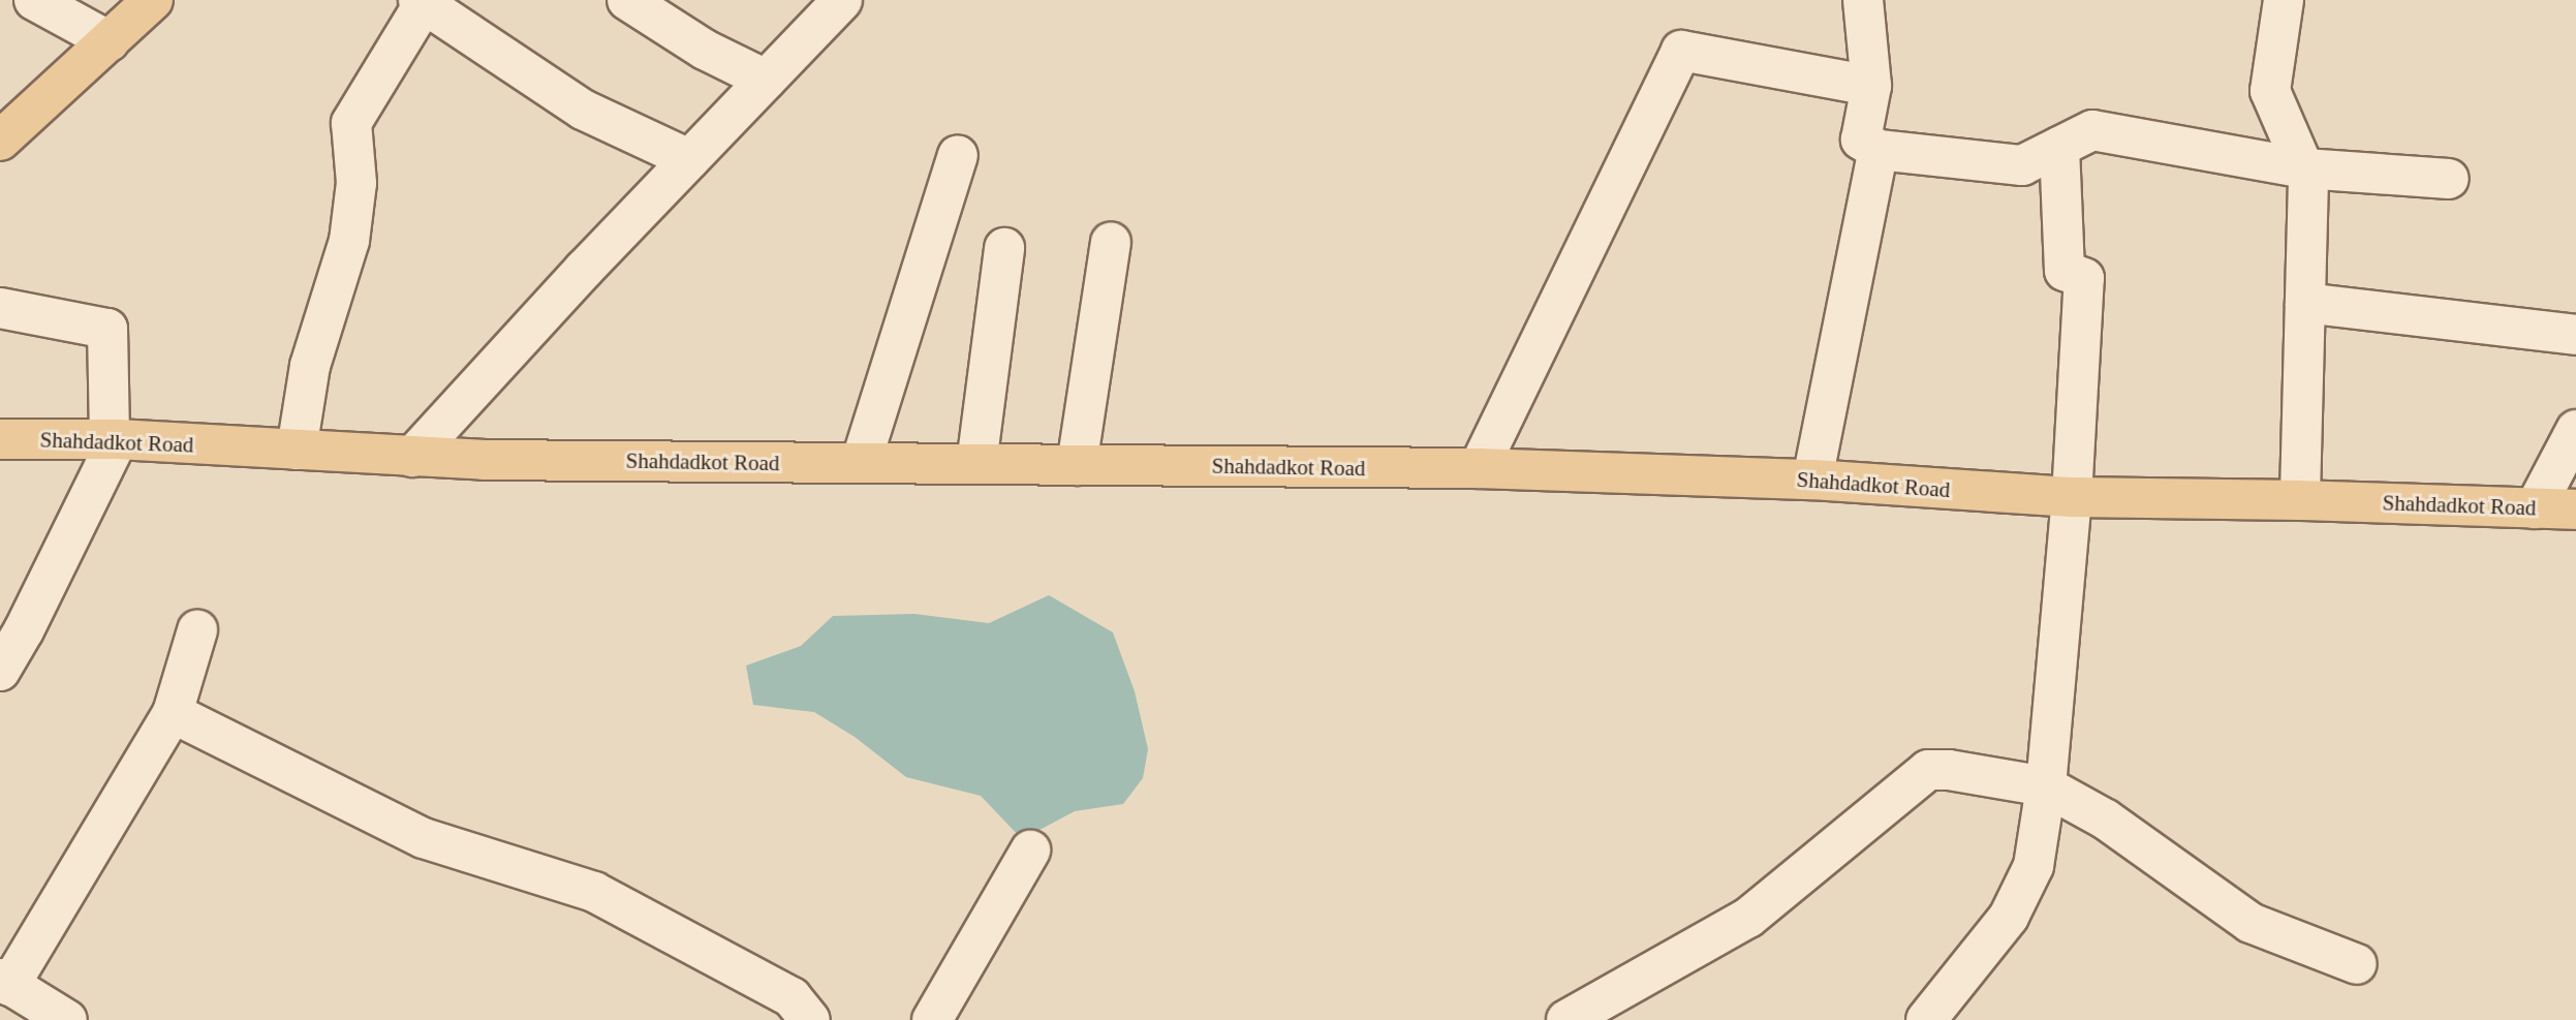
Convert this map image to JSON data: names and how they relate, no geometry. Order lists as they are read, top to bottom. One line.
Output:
{"streets":{"main road":["Shahdadkot Road"]}}
